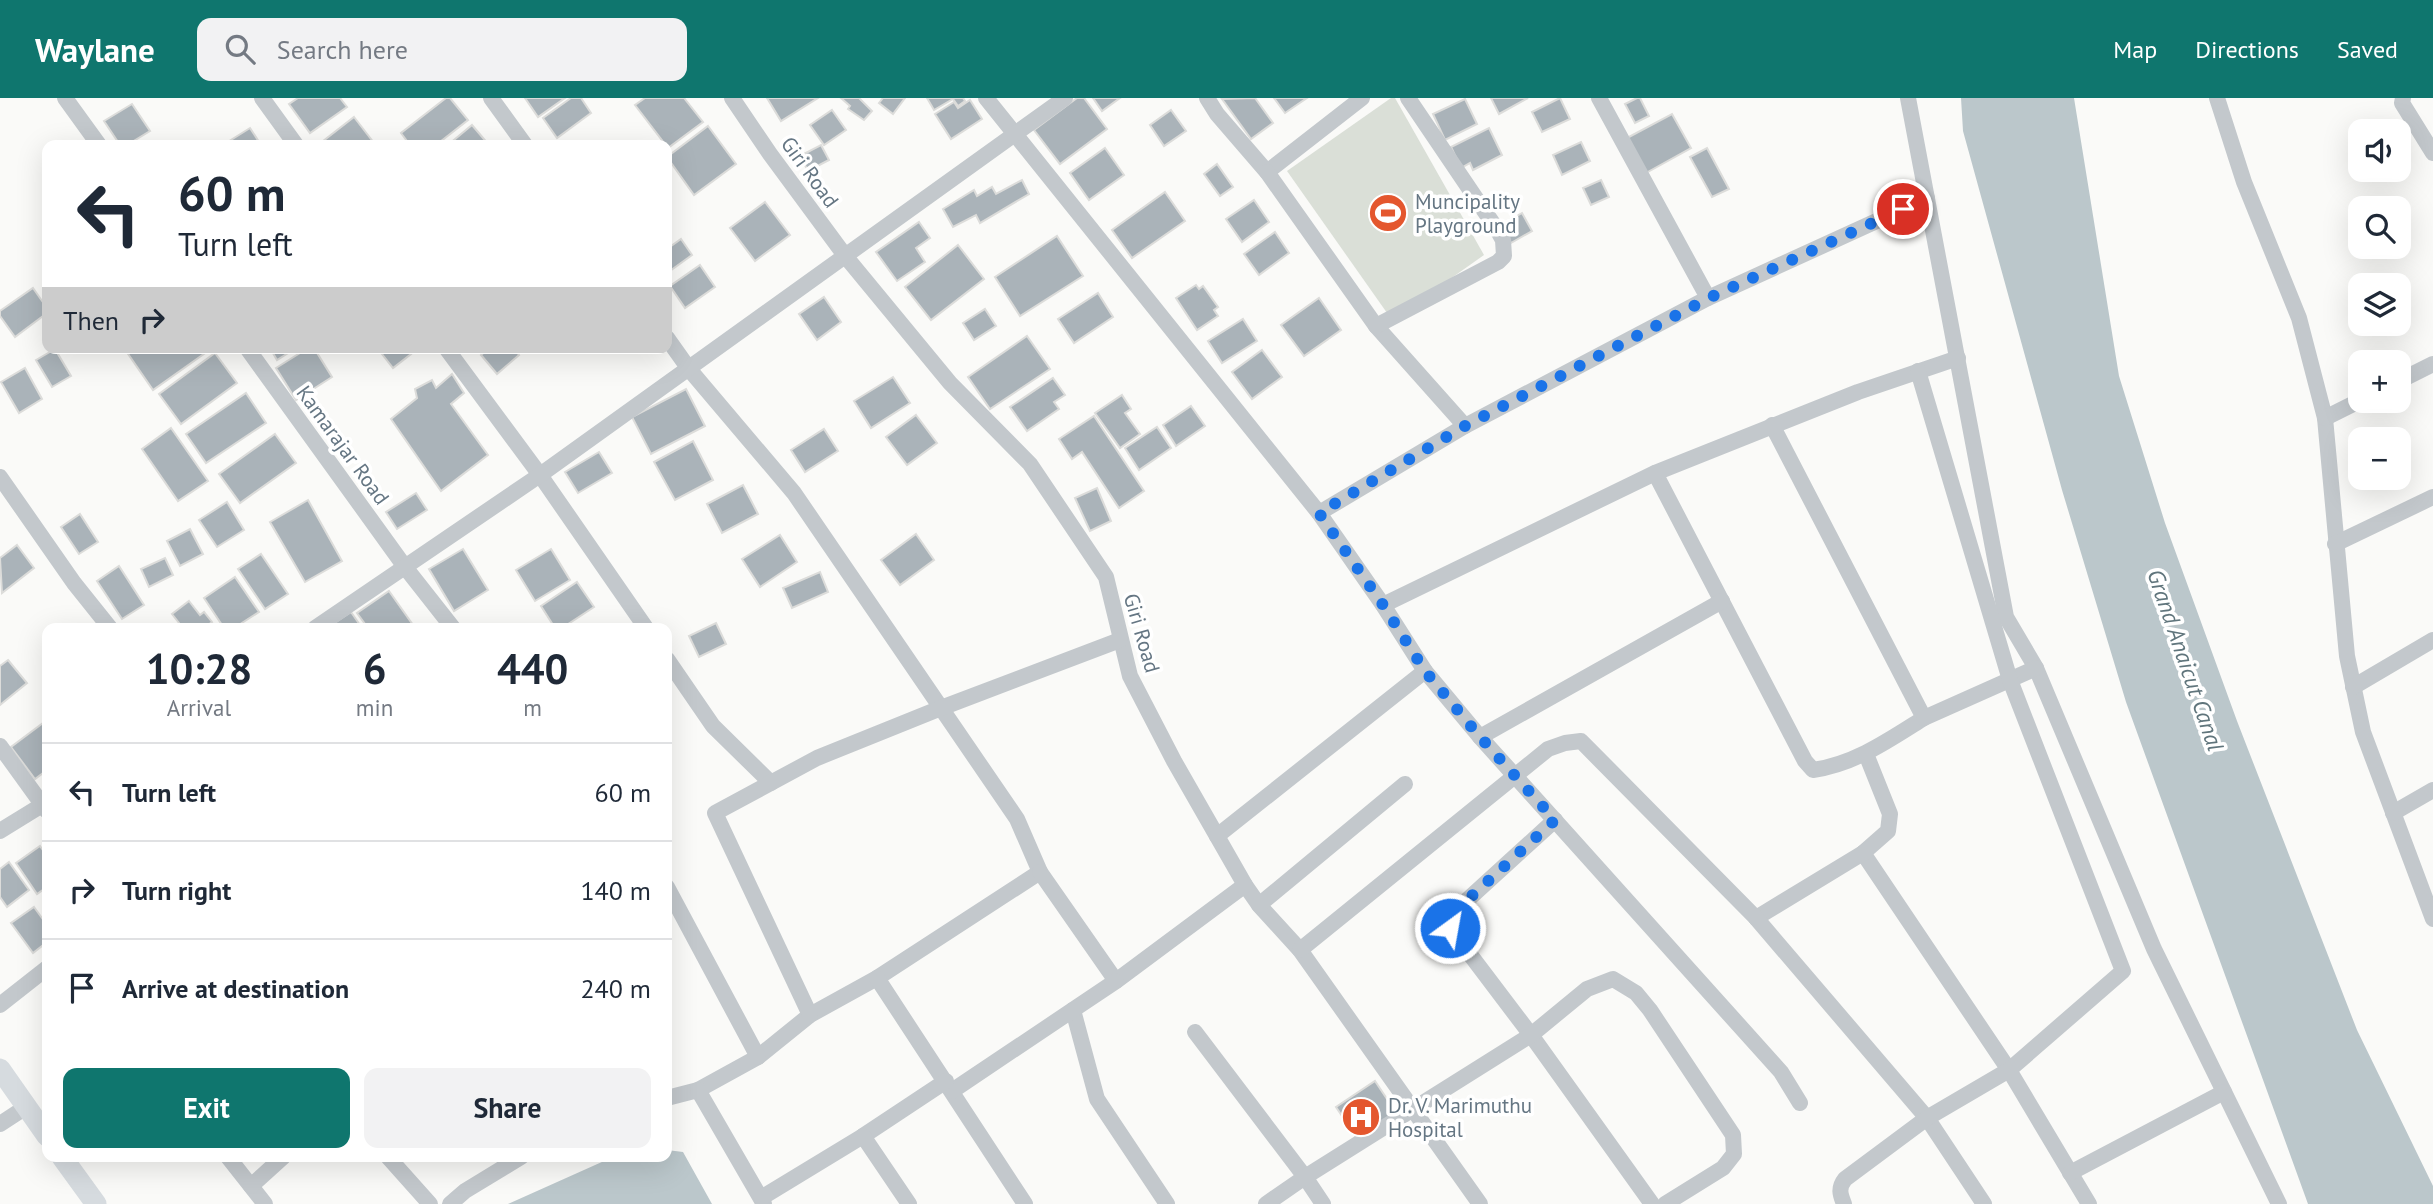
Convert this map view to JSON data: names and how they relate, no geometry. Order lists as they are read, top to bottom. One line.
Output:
{"streets":{"street":["Giri Road","Kamarajar Road"]},"water":["Grand Anaicut Canal"],"places":{"sports":["Muncipality Playground"],"hospital":["Dr. V. Marimuthu Hospital"]},"page":{"header":"Waylane","search":"Search here","nav":["Map","Directions","Saved"],"map_buttons":["+","−"],"turn":["60 m","Turn left"],"then":"Then","eta":["10:28","Arrival","6","min","440","m"],"list":[{"name":"Turn left","value":"60 m"},{"name":"Turn right","value":"140 m"},{"name":"Arrive at destination","value":"240 m"}],"buttons":["Exit","Share"]}}
